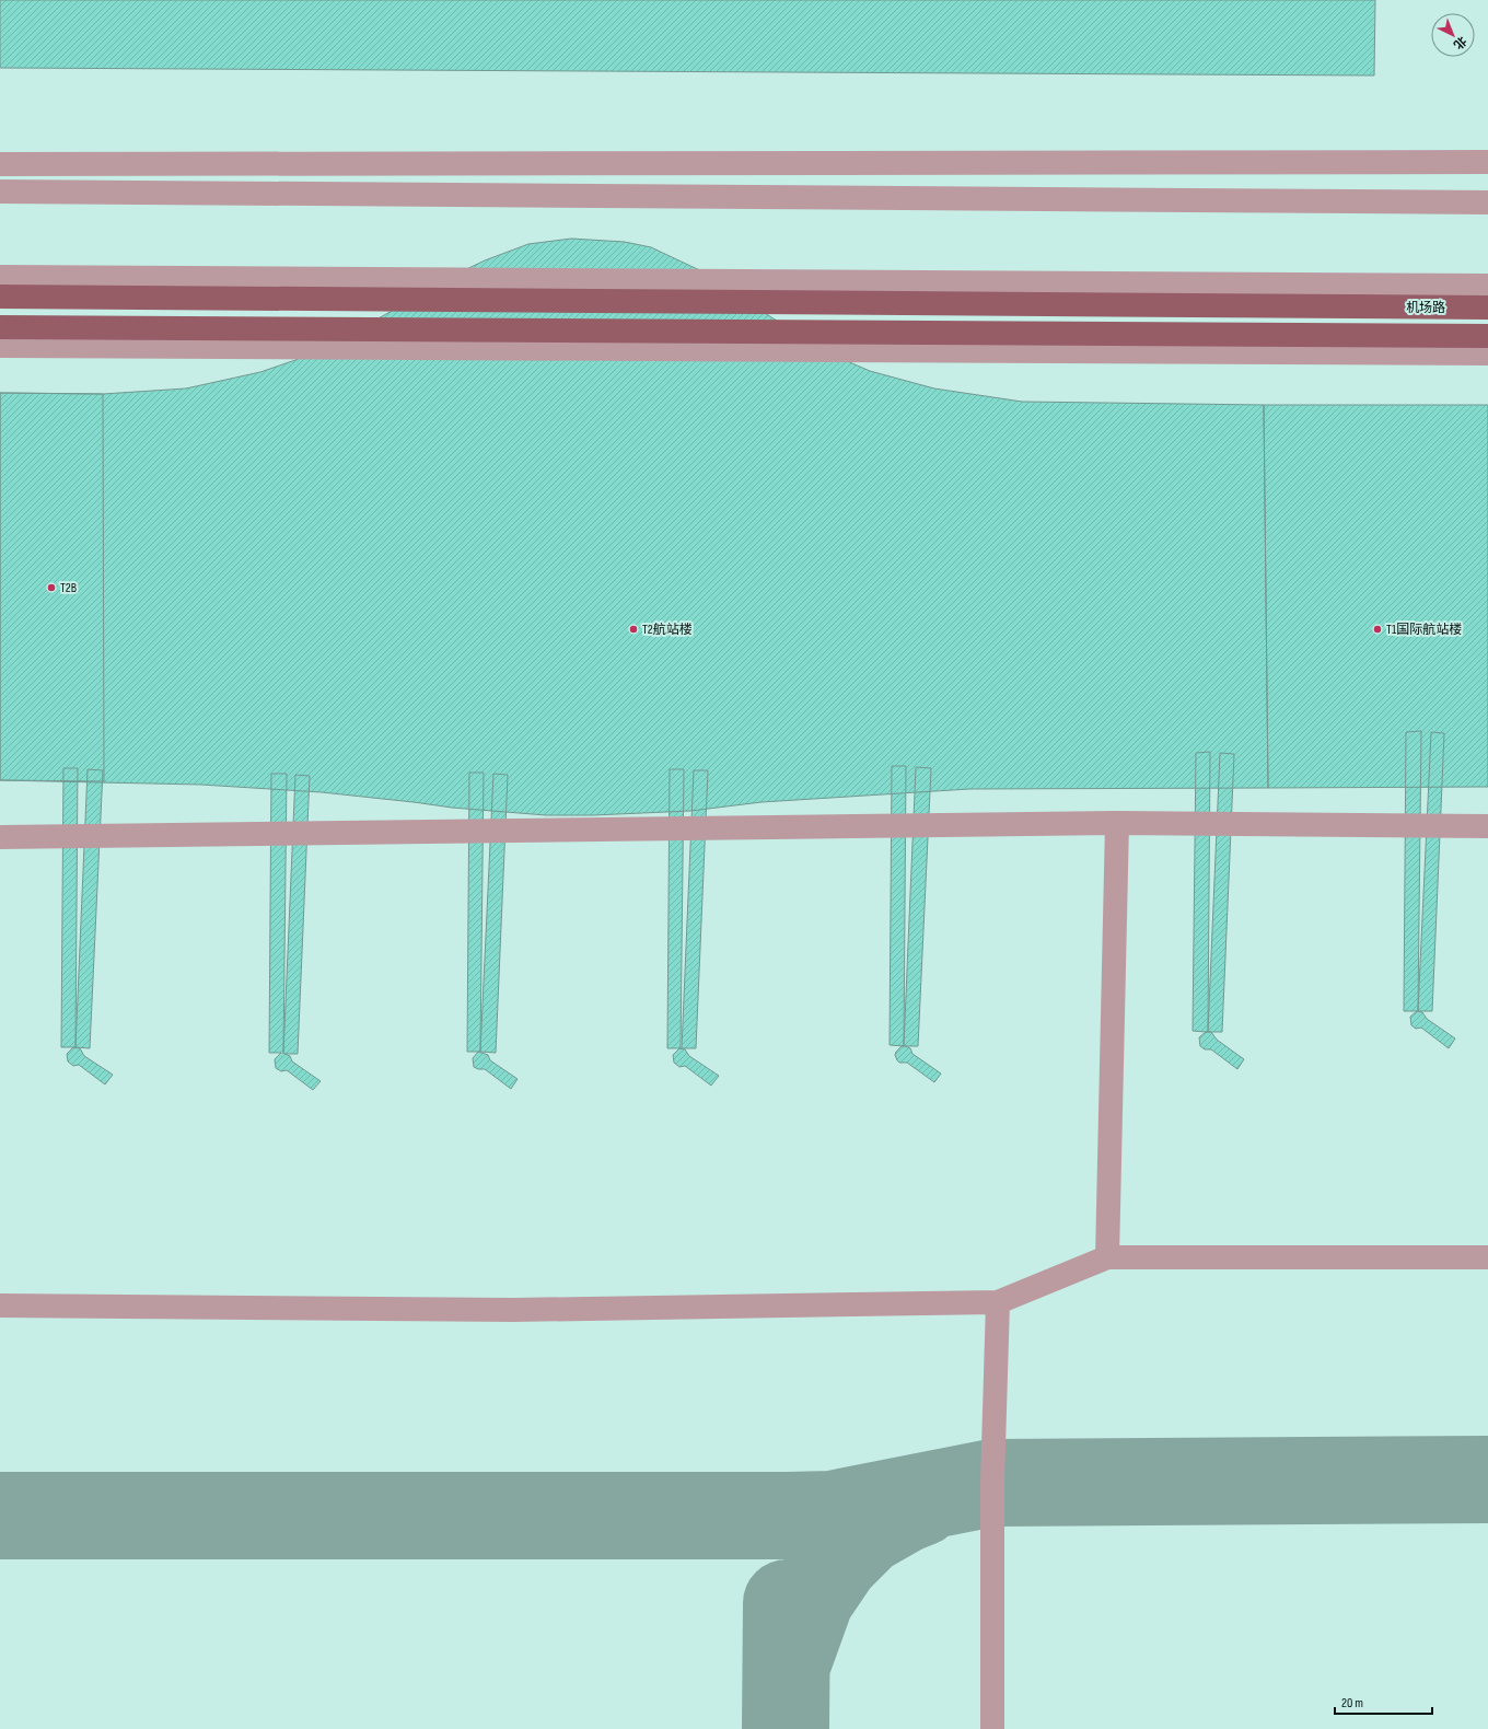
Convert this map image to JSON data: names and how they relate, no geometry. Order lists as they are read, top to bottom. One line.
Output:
{"streets":{"main road":["机场路"]},"places":["T2B","T2航站楼","T1国际航站楼"],"scale_bar":"20 m","north":"bottom right"}
